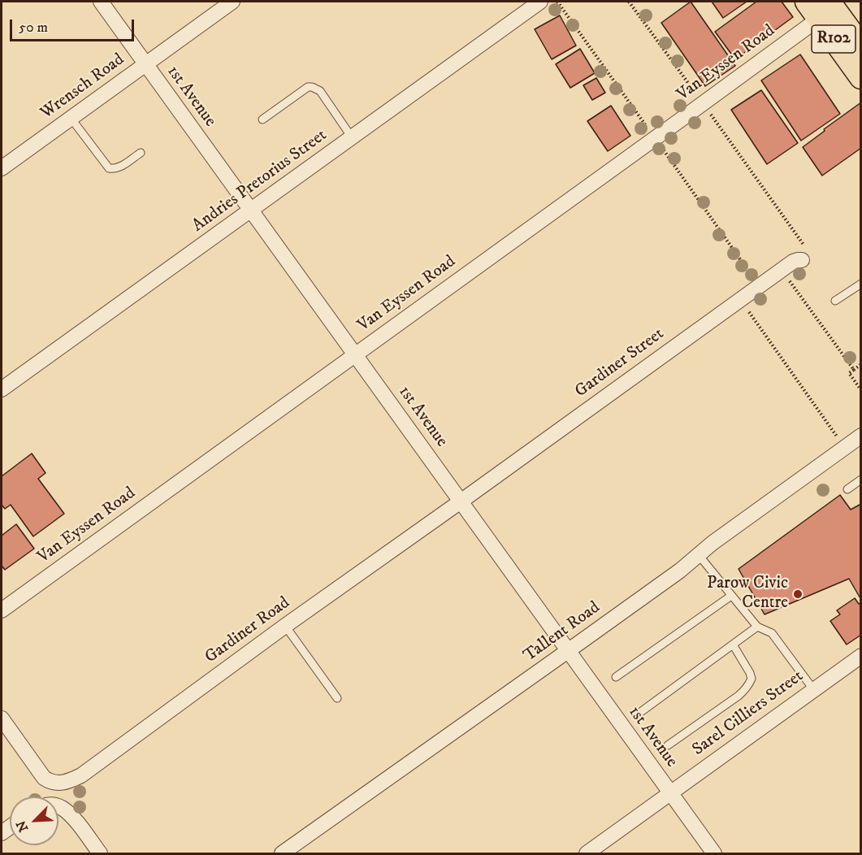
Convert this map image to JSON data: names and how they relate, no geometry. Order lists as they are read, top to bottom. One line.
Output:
{"streets":{"main road":["R102"],"street":["Van Eyssen Road","Wrensch Road","1st Avenue","Andries Pretorius Street","Gardiner Street","Gardiner Road","Tallent Road","Sarel Cilliers Street"]},"crossings":[["R102","Van Eyssen Road"],["Van Eyssen Road","1st Avenue"],["Wrensch Road","1st Avenue"],["1st Avenue","Andries Pretorius Street"],["1st Avenue","Gardiner Street"],["1st Avenue","Gardiner Road"],["1st Avenue","Tallent Road"],["1st Avenue","Sarel Cilliers Street"],["Gardiner Street","Gardiner Road"]],"places":["Parow Civic Centre"],"scale_bar":"50 m","north":"bottom left"}
